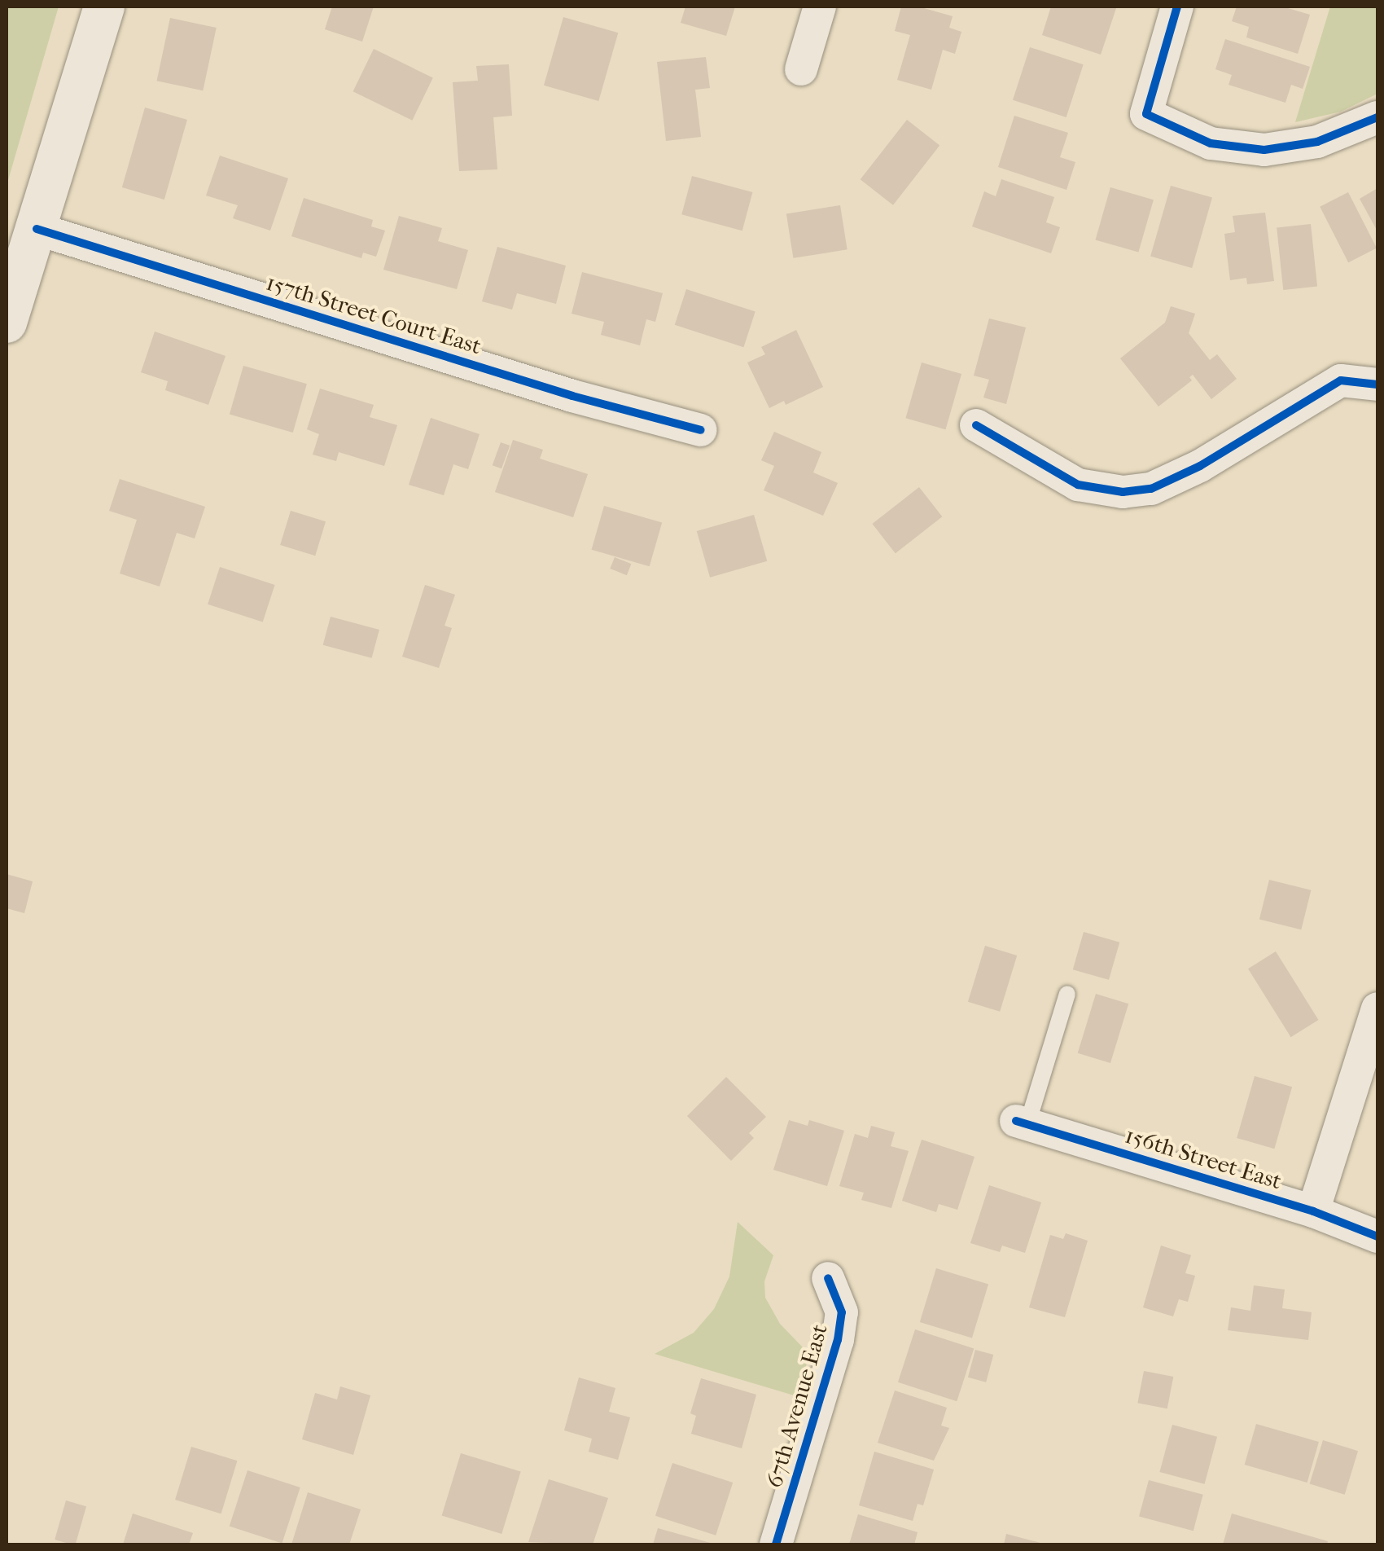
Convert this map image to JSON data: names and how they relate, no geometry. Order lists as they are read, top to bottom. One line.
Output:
{"streets":{"street":["157th Street Court East","156th Street East","67th Avenue East"]}}
